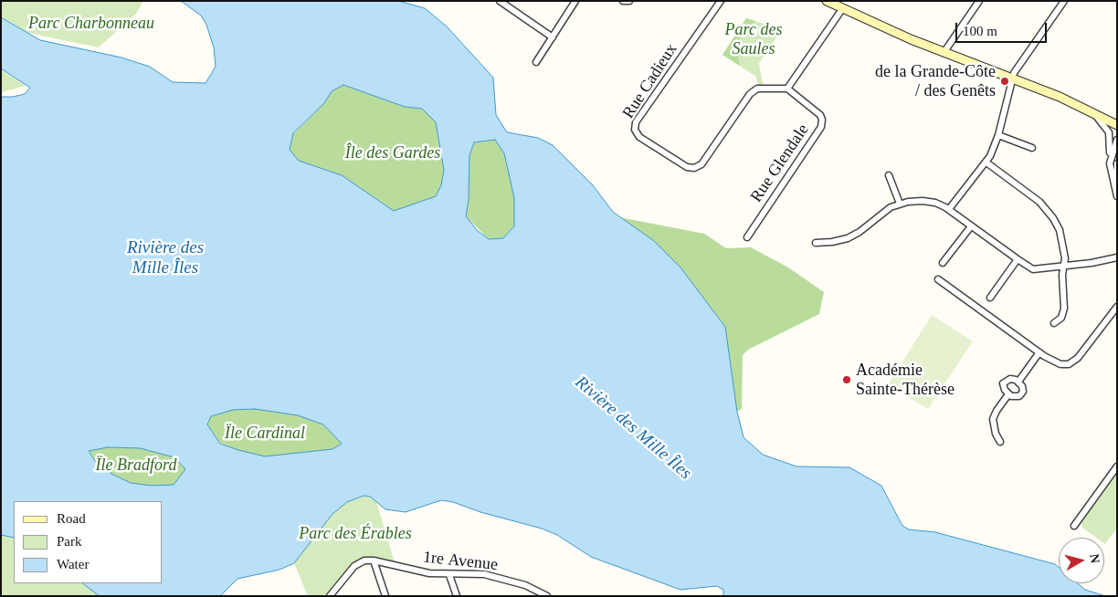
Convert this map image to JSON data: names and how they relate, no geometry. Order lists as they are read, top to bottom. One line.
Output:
{"streets":{"street":["Rue Cadieux","Rue Glendale","1re Avenue"]},"crossings":[["Rue Cadieux","Rue Glendale"]],"water":["Rivière des Mille Îles"],"parks":["Parc Charbonneau","Parc des Saules","Île des Gardes","Ïle Cardinal","Ïle Bradford","Parc des Érables"],"places":["de la Grande-Côte / des Genêts","Académie Sainte-Thérèse"],"legend":["Road","Park","Water"],"scale_bar":"100 m","north":"right"}
